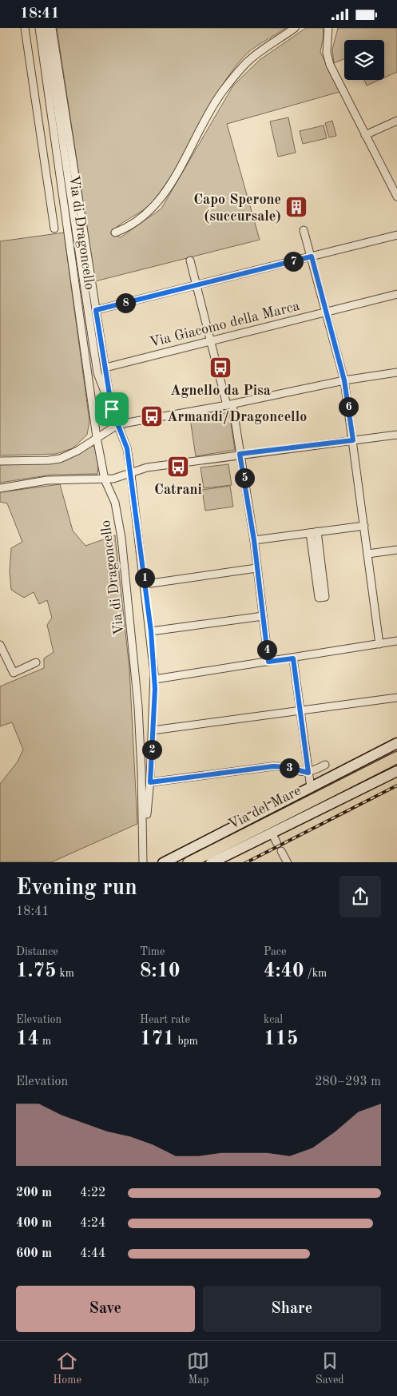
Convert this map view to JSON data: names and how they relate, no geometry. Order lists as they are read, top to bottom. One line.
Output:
{"streets":{"main road":["Via del Mare"],"street":["Via di Dragoncello","Via Giacomo della Marca"]},"crossings":[["Via di Dragoncello","Via Giacomo della Marca"]],"places":{"building":["Capo Sperone (succursale)"],"bus stop":["Agnello da Pisa","Armandi/Dragoncello","Catrani"]},"page":{"status":"18:41","pins":["7","8","6","5","1","4","2","3"],"heading":["Evening run","18:41"],"stats":[["Distance","1.75 km"],["Time","8:10"],["Pace","4:40 /km"],["Elevation","14 m"],["Heart rate","171 bpm"],["kcal","115"]],"chart":["Elevation","280–293 m"],"list":[{"name":"200 m","note":"4:22"},{"name":"400 m","note":"4:24"},{"name":"600 m","note":"4:44"}],"buttons":["Save","Share"],"tabs":["Home","Map","Saved"]}}
